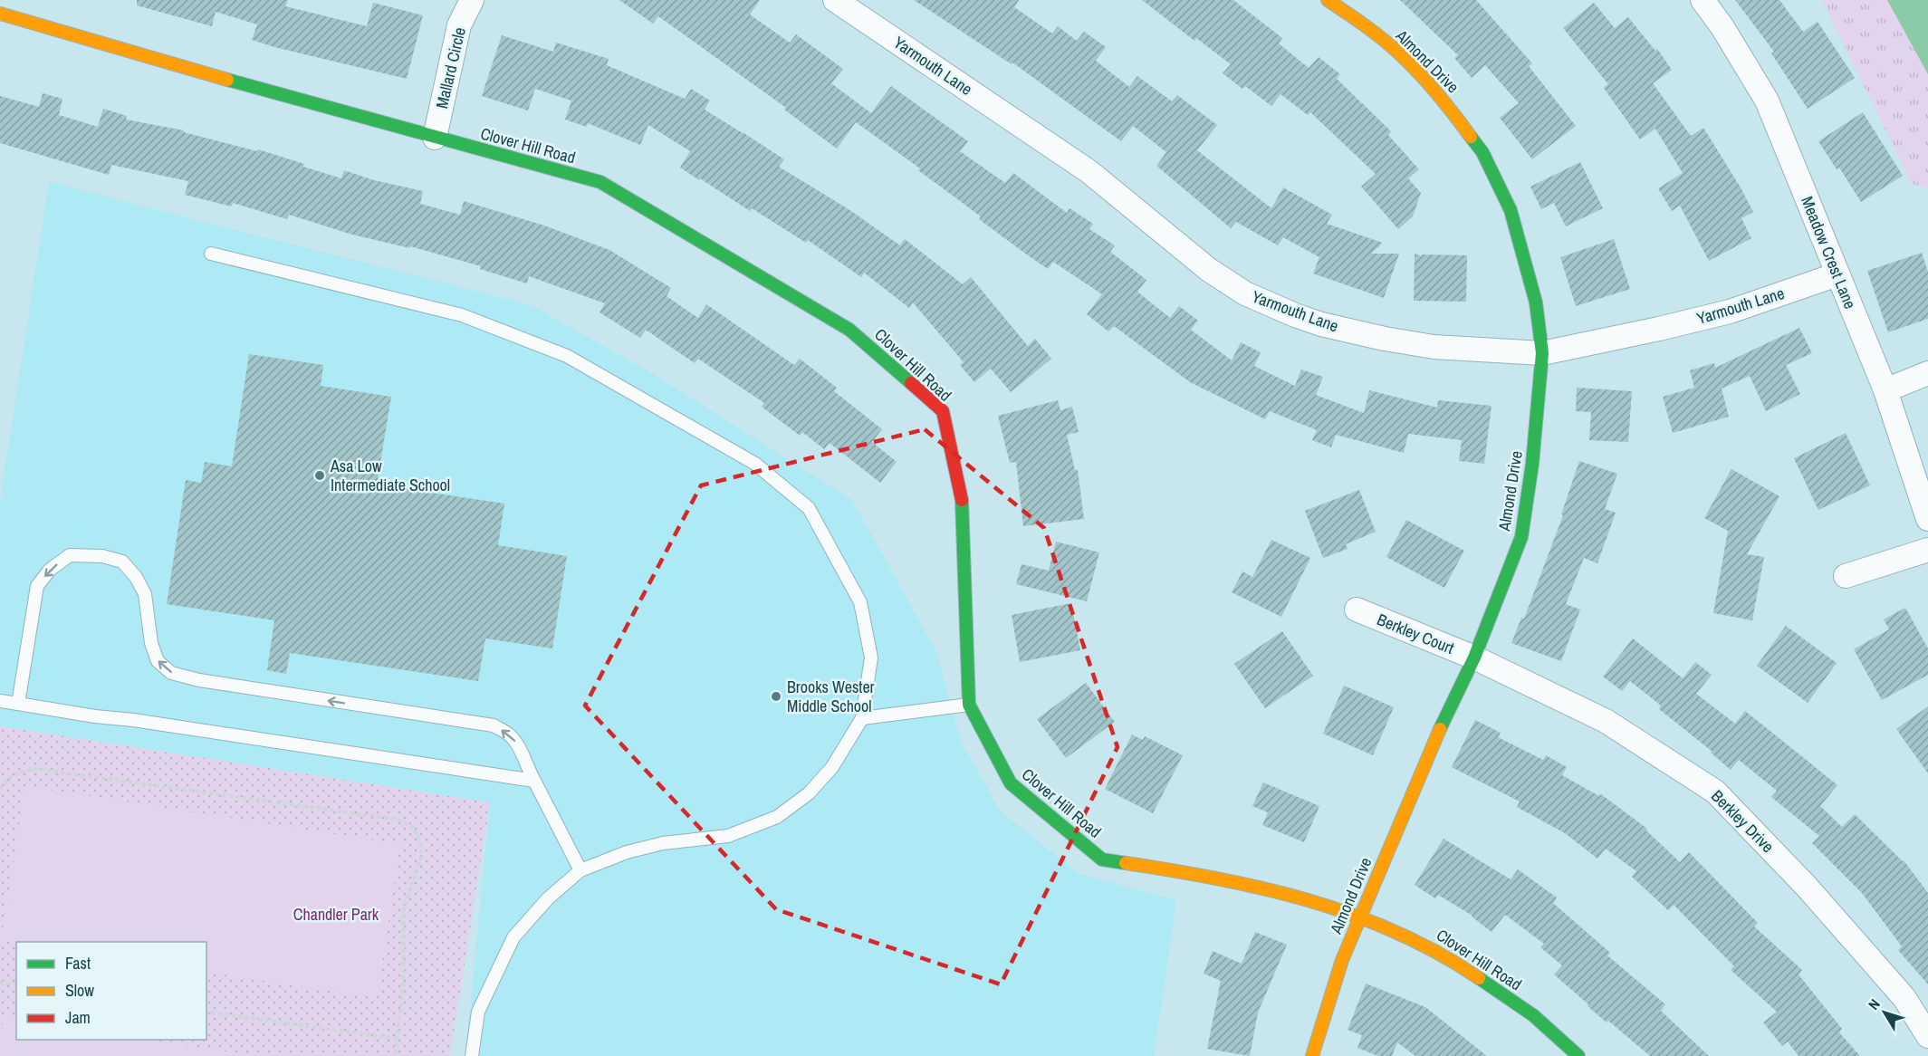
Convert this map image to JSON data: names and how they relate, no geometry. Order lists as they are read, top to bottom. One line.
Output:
{"streets":{"street":["Almond Drive","Yarmouth Lane","Mallard Circle","Clover Hill Road","Meadow Crest Lane","Berkley Court","Berkley Drive"]},"crossings":[["Almond Drive","Yarmouth Lane"],["Almond Drive","Clover Hill Road"],["Almond Drive","Berkley Court"],["Almond Drive","Berkley Drive"],["Yarmouth Lane","Meadow Crest Lane"],["Mallard Circle","Clover Hill Road"],["Berkley Court","Berkley Drive"]],"parks":["Chandler Park"],"places":["Asa Low Intermediate School","Brooks Wester Middle School"],"legend":["Fast","Slow","Jam"],"north":"top left"}
